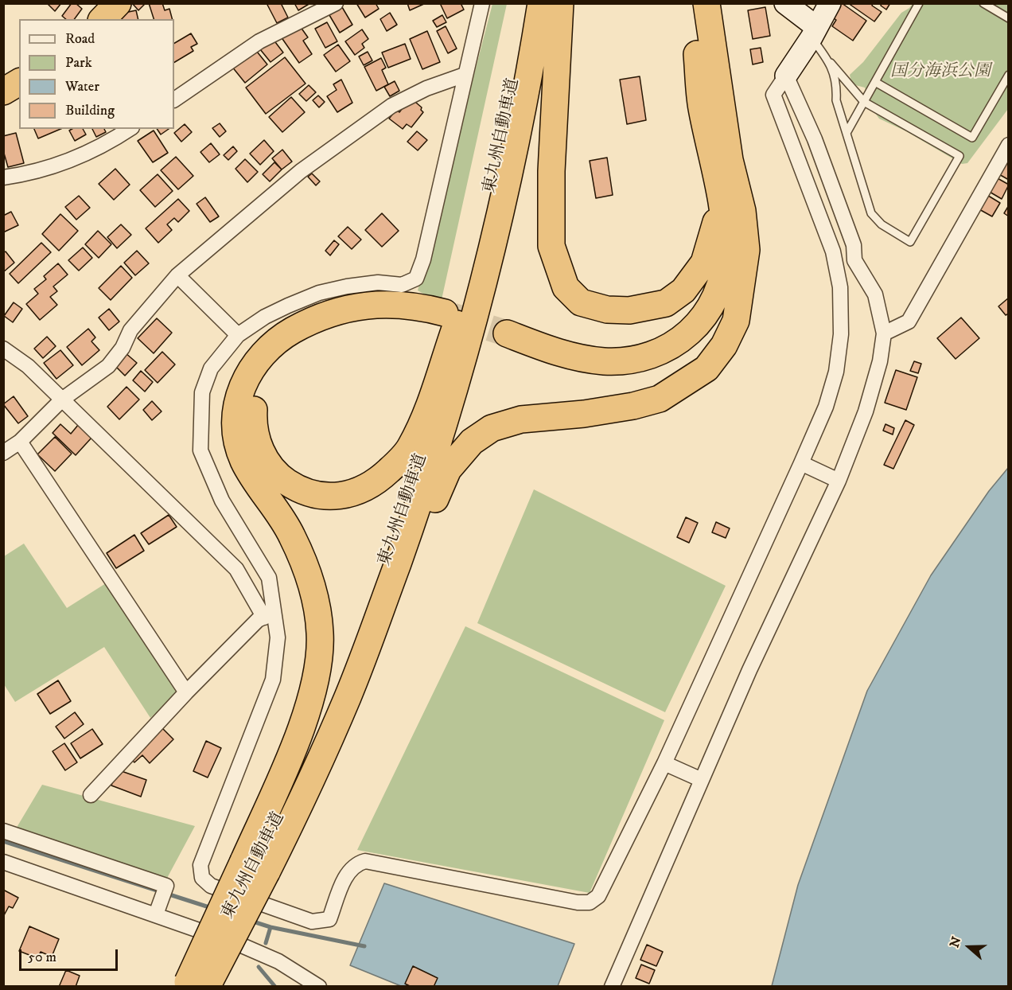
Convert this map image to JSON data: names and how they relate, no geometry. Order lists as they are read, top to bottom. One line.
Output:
{"streets":{"highway":["東九州自動車道"]},"parks":["国分海浜公園"],"legend":["Road","Park","Water","Building"],"scale_bar":"50 m","north":"left"}
